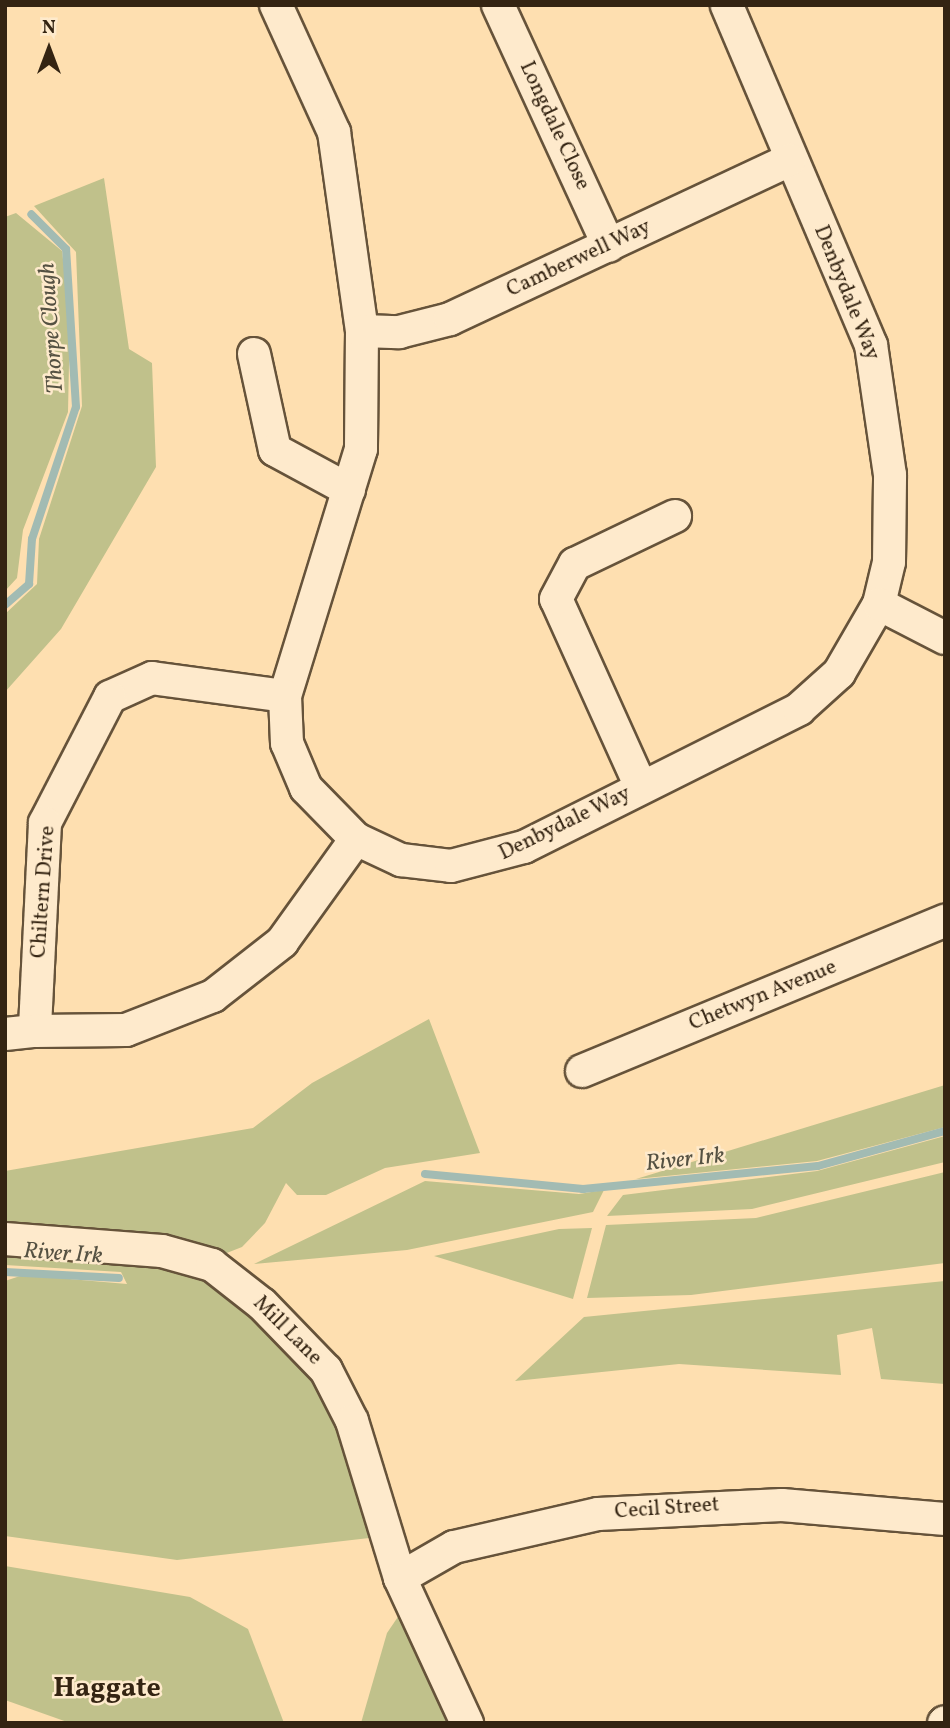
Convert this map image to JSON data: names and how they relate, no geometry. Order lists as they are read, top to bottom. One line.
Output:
{"streets":{"street":["Longdale Close","Camberwell Way","Denbydale Way","Chiltern Drive","Chetwyn Avenue","Mill Lane","Cecil Street"]},"crossings":[["Longdale Close","Camberwell Way"],["Camberwell Way","Denbydale Way"],["Denbydale Way","Chiltern Drive"],["Mill Lane","Cecil Street"]],"districts":["Haggate"],"water":["Thorpe Clough","River Irk"],"north":"top"}
